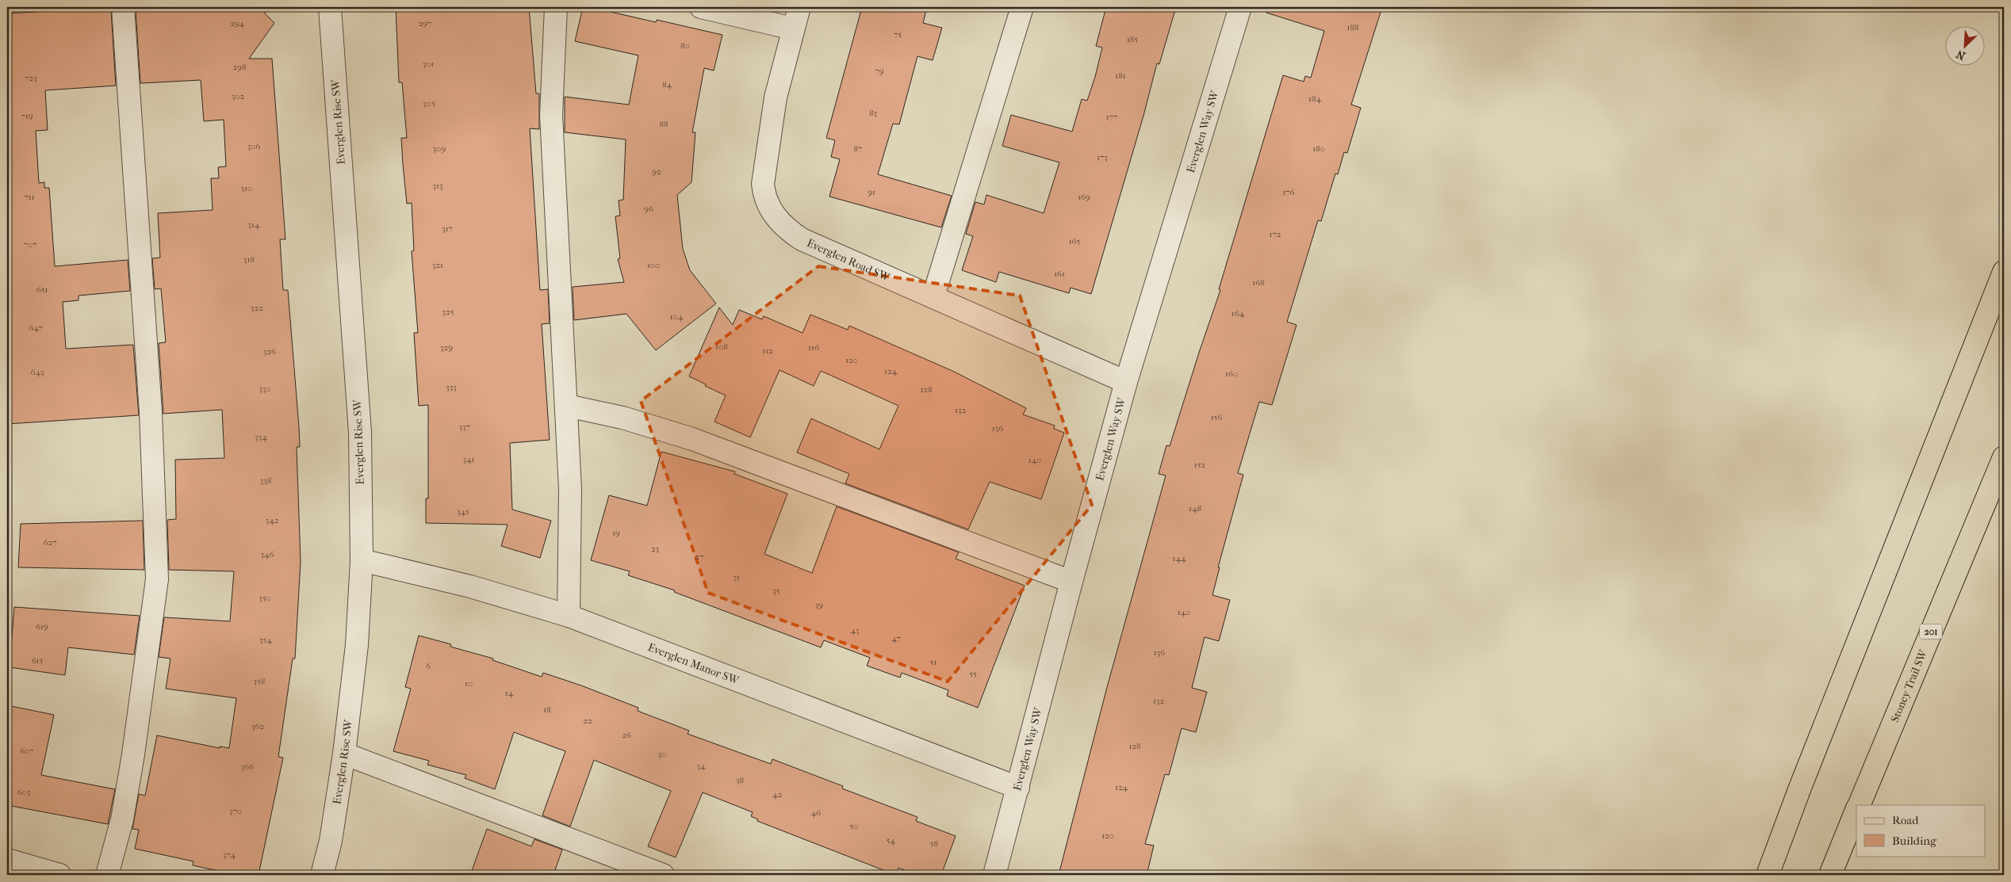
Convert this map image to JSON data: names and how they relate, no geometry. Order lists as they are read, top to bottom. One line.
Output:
{"streets":{"highway":["201","Stoney Trail SW"],"street":["Everglen Rise SW","Everglen Way SW","Everglen Road SW","Everglen Manor SW"]},"crossings":[["Everglen Rise SW","Everglen Manor SW"],["Everglen Way SW","Everglen Road SW"],["Everglen Way SW","Everglen Manor SW"]],"house_numbers":["294","297","188","75","185","80","301","298","79","181","723","84","302","184","305","83","719","177","88","306","309","87","180","173","92","313","310","91","176","711","169","96","314","317","172","165","707","318","321","100","161","168","651","322","325","164","104","647","108","329","116","112","326","120","124","643","160","333","330","128","132","156","337","136","334","341","140","152","338","148","345","342","19","627","23","346","27","144","31","35","350","39","140","619","43","47","354","136","615","51","6","55","358","10","14","132","18","22","362","26","128","607","30","34","366","38","124","603","42","370","46","50","120","54","58","374"],"legend":["Road","Building"],"north":"bottom left"}
